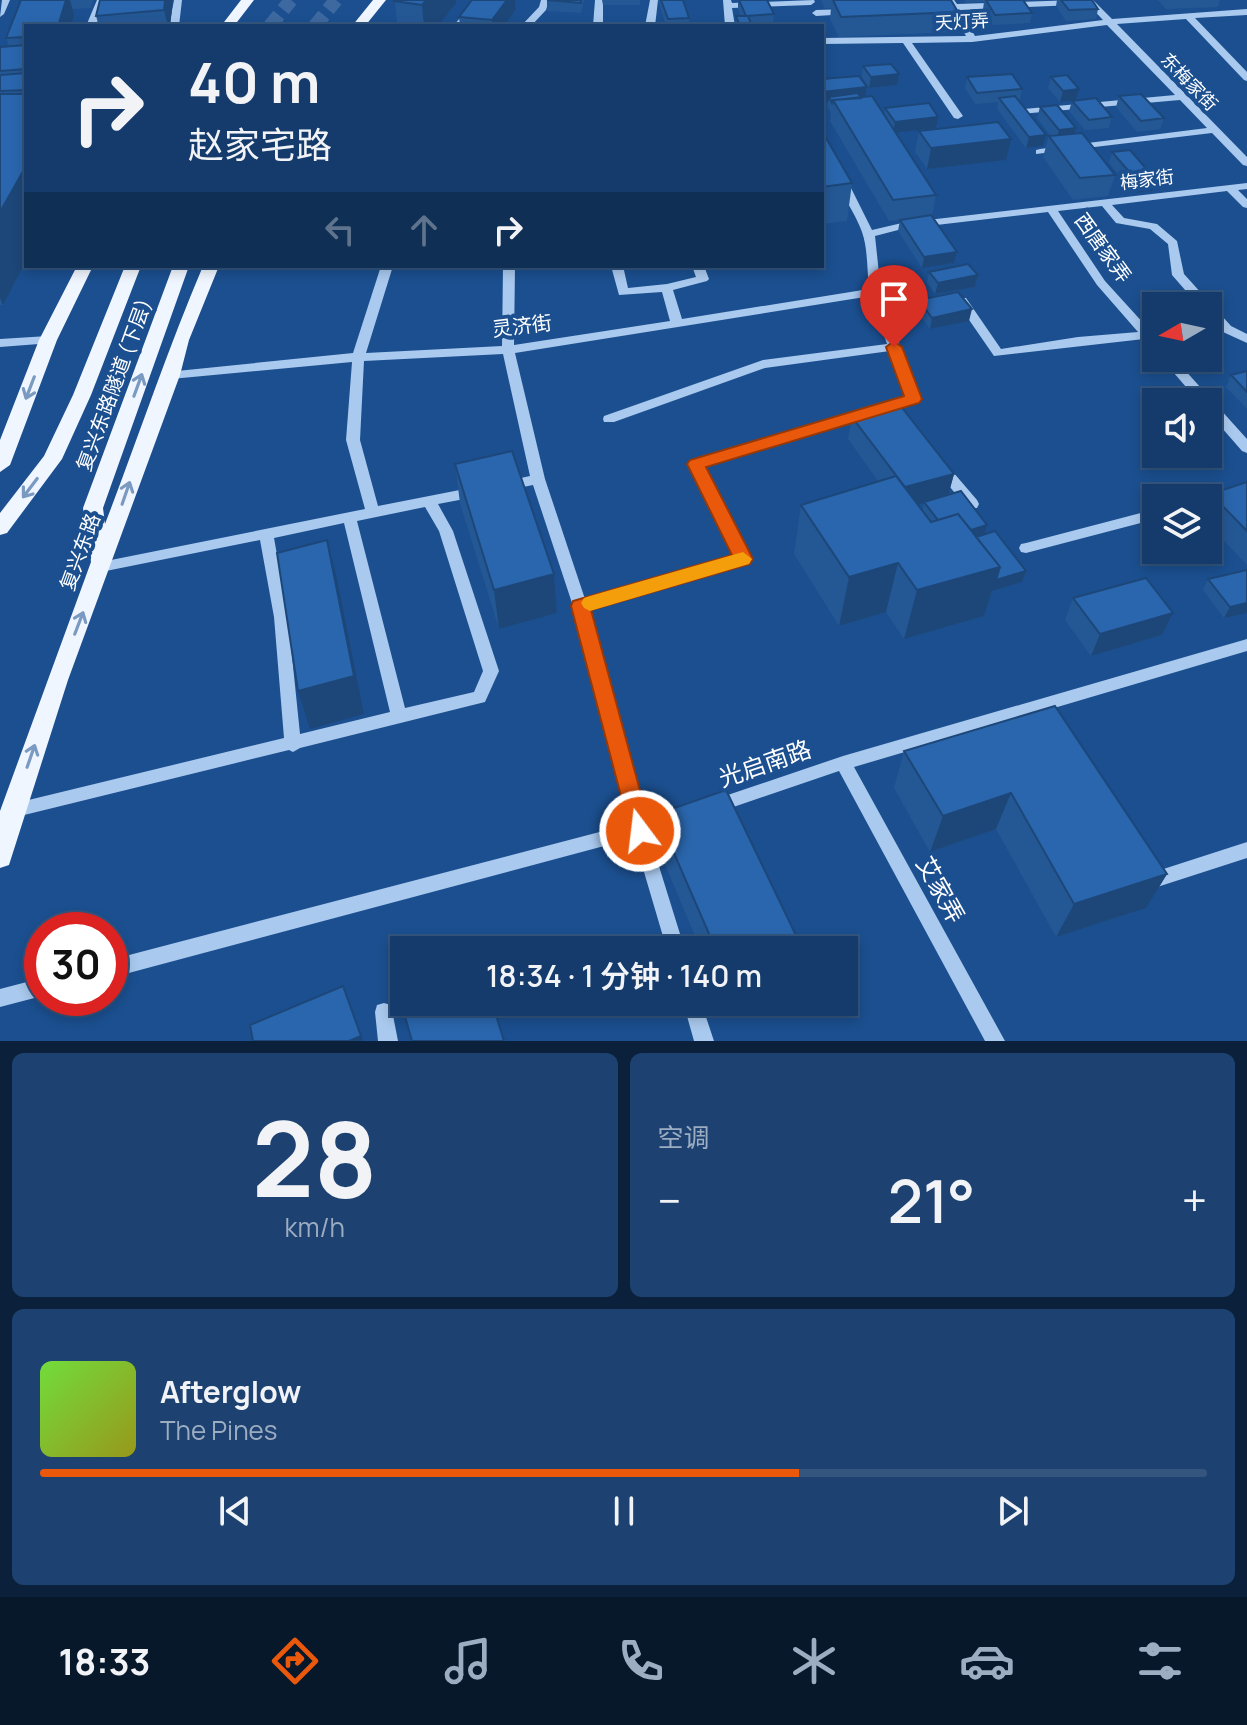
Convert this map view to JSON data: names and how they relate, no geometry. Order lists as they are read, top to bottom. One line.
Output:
{"streets":{"main road":["复兴东路隧道 (下层)","复兴东路"],"street":["天灯弄","东梅家街","梅家街","西唐家弄","灵济街","光启南路","艾家弄"]},"crossings":[["天灯弄","东梅家街"],["梅家街","西唐家弄"],["灵济街","复兴东路"],["复兴东路隧道 (下层)","复兴东路"],["光启南路","艾家弄"]],"north":"left","page":{"turn":["40 m","赵家宅路"],"limit":"30","trip":"18:34 · 1 分钟 · 140 m","tile":[["28","km/h"],"空调"],"heat":["−","21°","+"],"song":["Afterglow","The Pines"],"tabs":"18:33"}}
